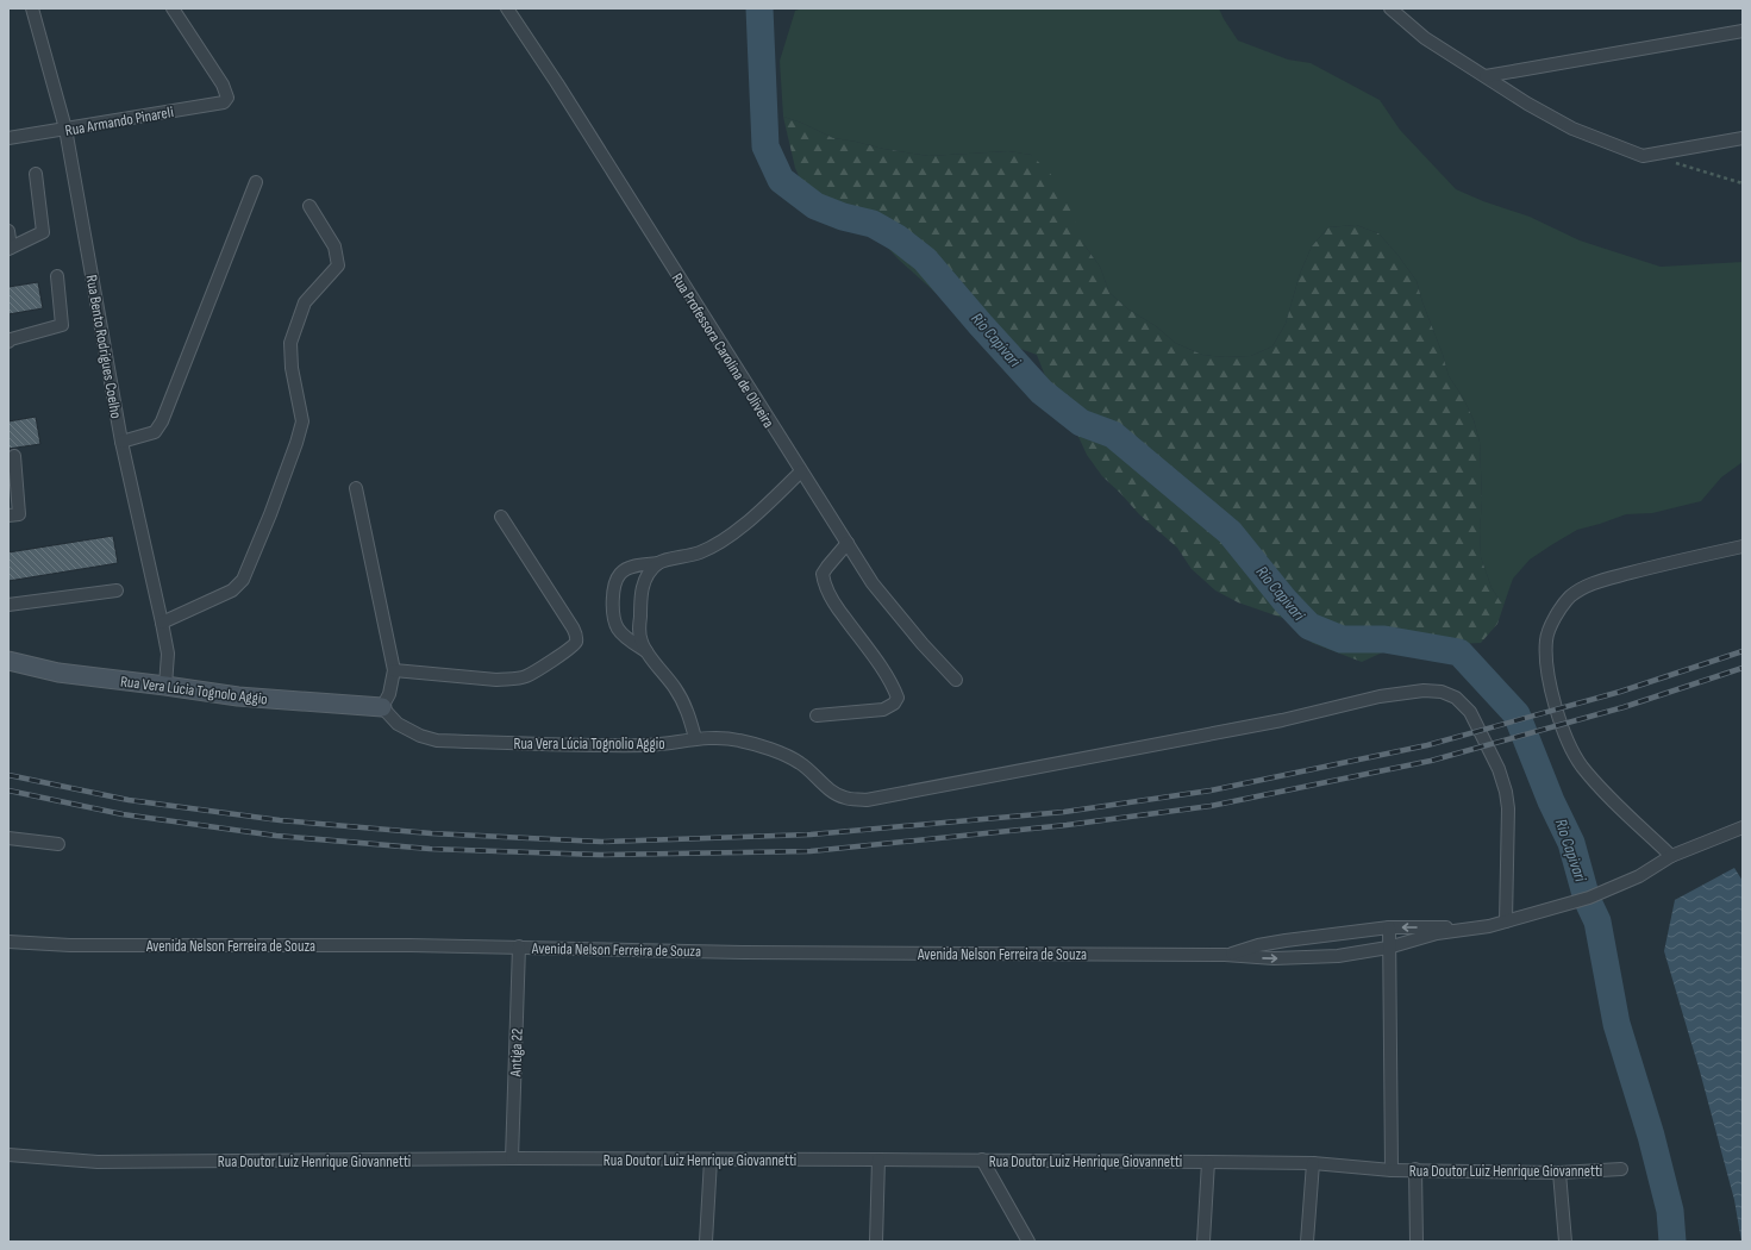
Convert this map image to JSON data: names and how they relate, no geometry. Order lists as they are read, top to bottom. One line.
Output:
{"streets":{"street":["Rua Armando Pinareli","Rua Bento Rodrigues Coelho","Rua Professora Carolina de Oliveira","Rua Vera Lúcia Tognolo Aggio","Rua Vera Lúcia Tognolio Aggio","Avenida Nelson Ferreira de Souza","Antiga 22","Rua Doutor Luiz Henrique Giovannetti"]},"crossings":[["Rua Armando Pinareli","Rua Bento Rodrigues Coelho"],["Rua Bento Rodrigues Coelho","Rua Vera Lúcia Tognolo Aggio"],["Rua Vera Lúcia Tognolo Aggio","Rua Vera Lúcia Tognolio Aggio"],["Rua Vera Lúcia Tognolio Aggio","Avenida Nelson Ferreira de Souza"],["Avenida Nelson Ferreira de Souza","Antiga 22"],["Avenida Nelson Ferreira de Souza","Rua Doutor Luiz Henrique Giovannetti"],["Antiga 22","Rua Doutor Luiz Henrique Giovannetti"]],"water":["Rio Capivari"]}
